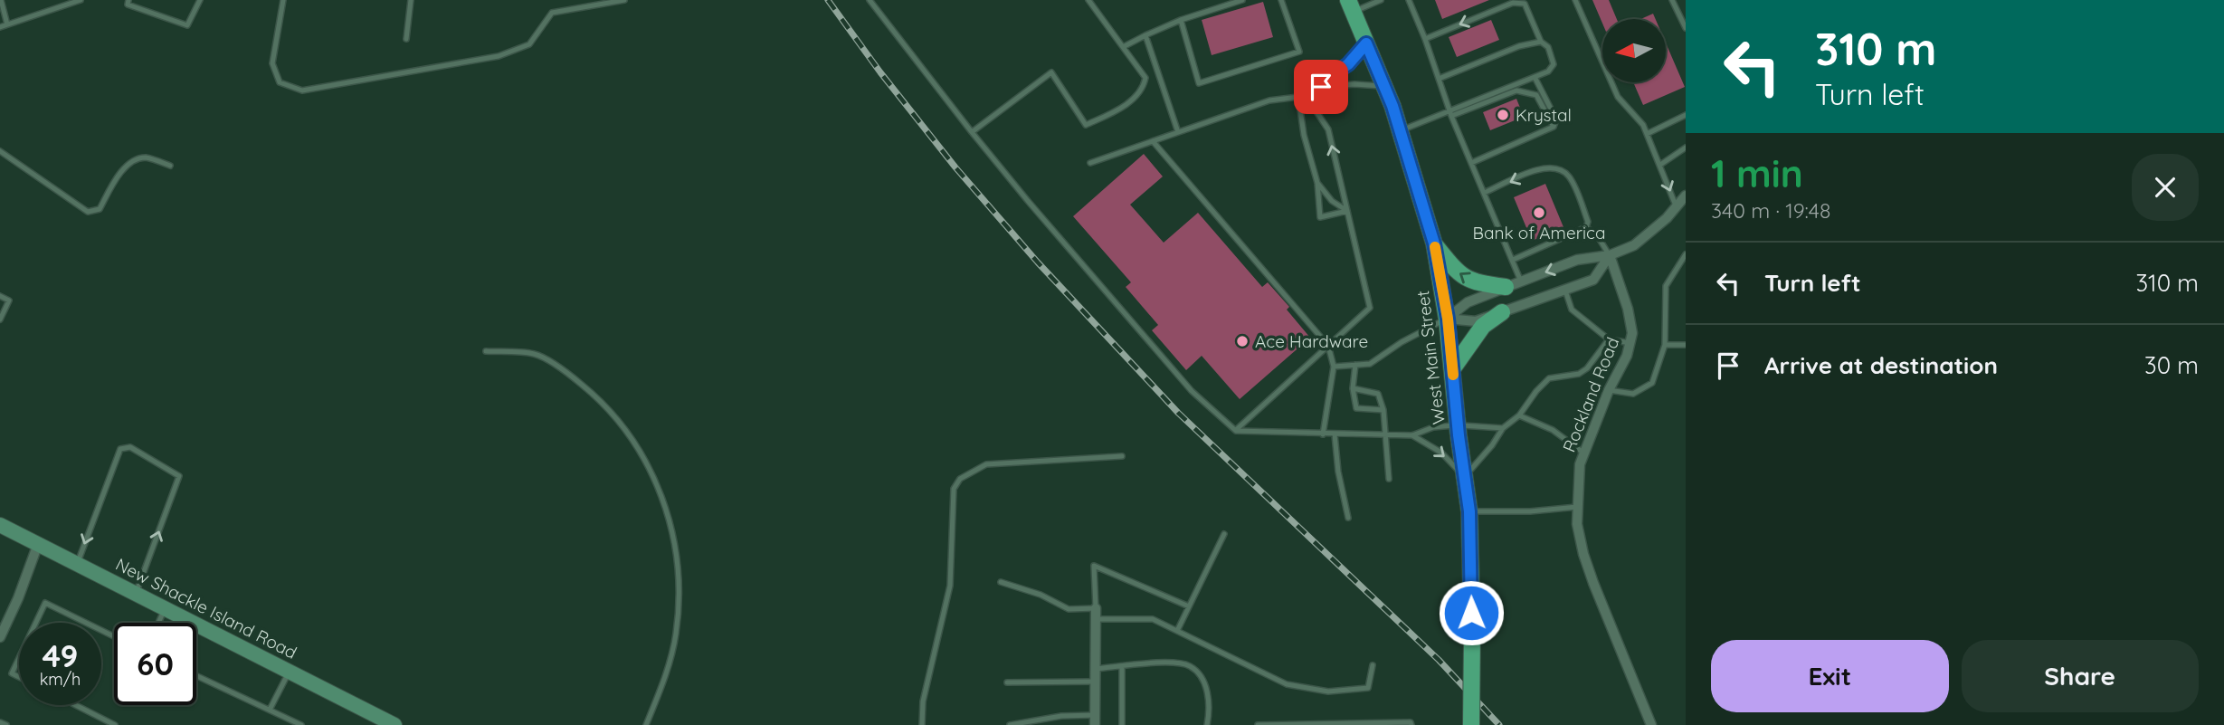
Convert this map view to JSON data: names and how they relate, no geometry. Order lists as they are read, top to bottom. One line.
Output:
{"streets":{"main road":["West Main Street","New Shackle Island Road"],"street":["Rockland Road"]},"places":["Krystal","Bank of America","Ace Hardware"],"north":"left","page":{"turn":["310 m","Turn left"],"heading":["1 min","340 m · 19:48"],"list":[{"name":"Turn left","value":"310 m"},{"name":"Arrive at destination","value":"30 m"}],"speed":"49 km/h","limit":"60","buttons":["Exit","Share"]}}
